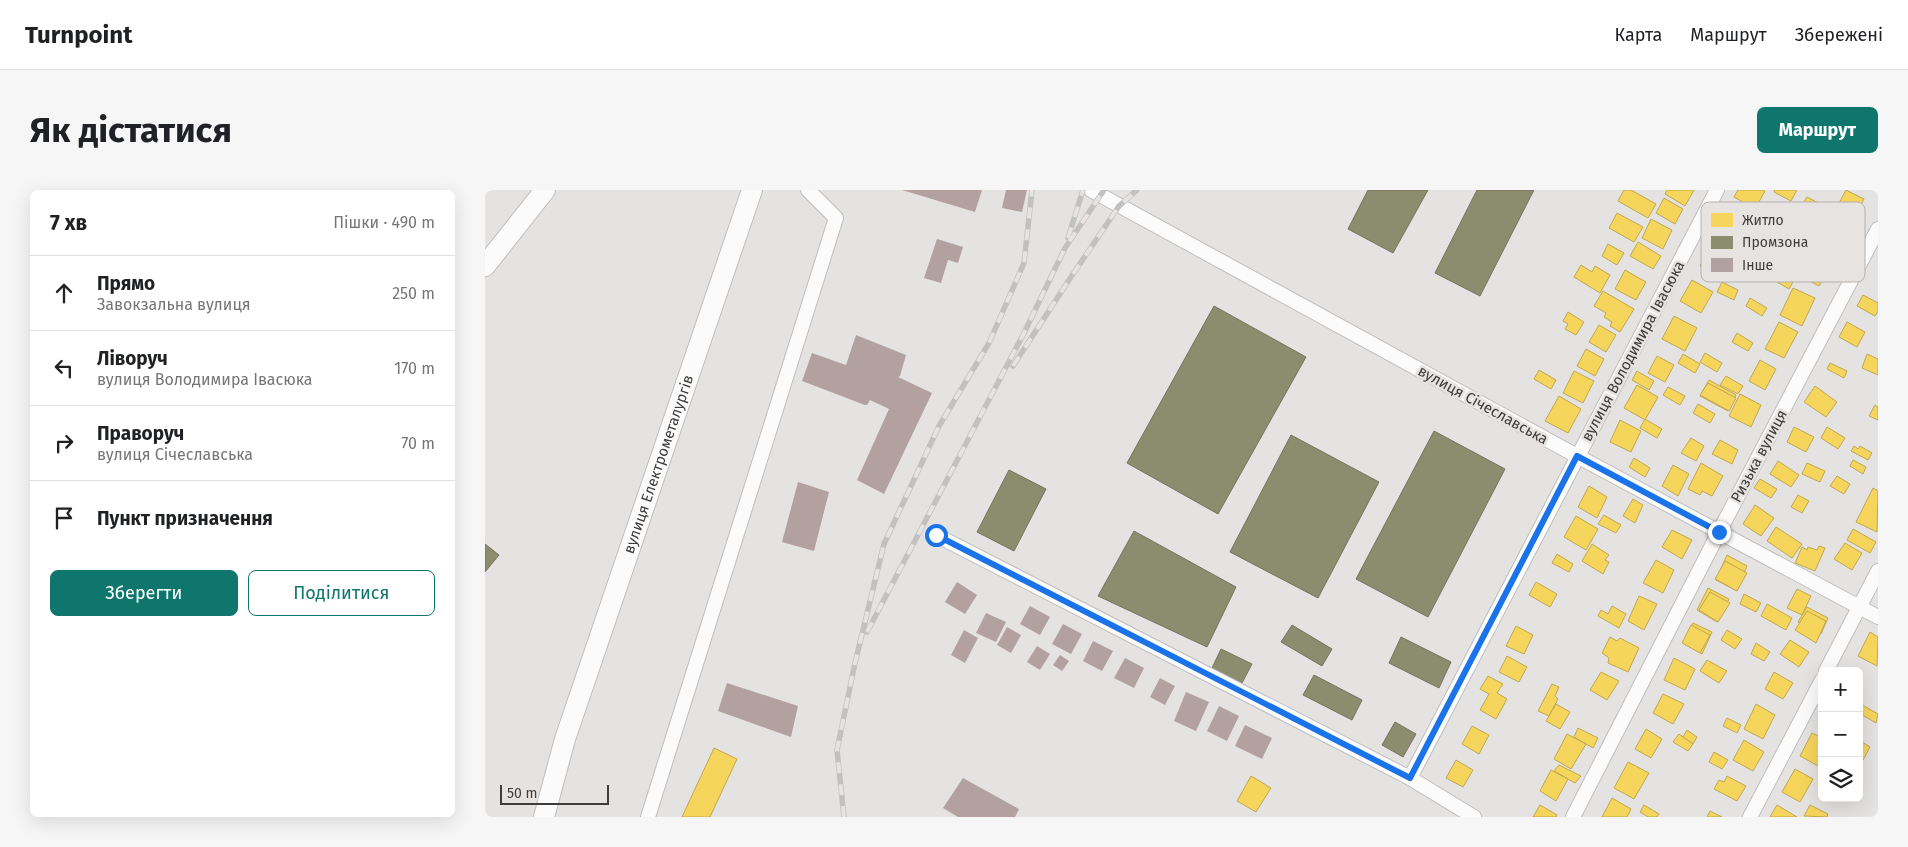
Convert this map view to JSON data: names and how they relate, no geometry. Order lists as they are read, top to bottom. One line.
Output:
{"streets":{"main road":["вулиця Електрометалургів"],"street":["вулиця Володимира Івасюка","вулиця Січеславська","Ризька вулиця"]},"crossings":[["вулиця Володимира Івасюка","вулиця Січеславська"],["вулиця Січеславська","Ризька вулиця"]],"legend":["Житло","Промзона","Інше"],"scale_bar":"50 m","page":{"header":"Turnpoint","nav":["Карта","Маршрут","Збережені"],"buttons":["Маршрут",["Зберегти","Поділитися"]],"title":"Як дістатися","heading":["7 хв","Пішки · 490 m"],"list":[["Прямо","Завокзальна вулиця","250 m"],["Ліворуч","вулиця Володимира Івасюка","170 m"],["Праворуч","вулиця Січеславська","70 m"],"Пункт призначення"],"map_buttons":["+","−"],"scale":"50 m"}}
